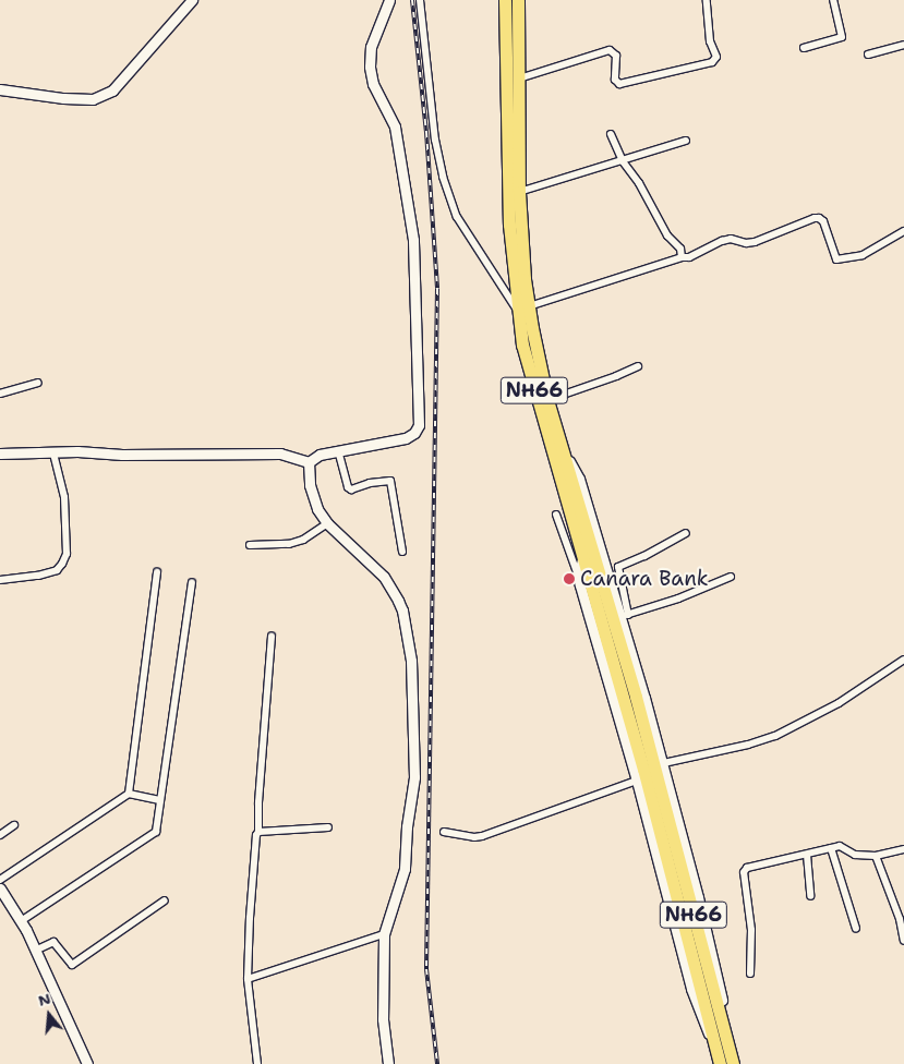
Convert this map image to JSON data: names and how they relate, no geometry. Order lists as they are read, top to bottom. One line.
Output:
{"streets":{"highway":["NH66"]},"places":["Canara Bank"],"north":"top"}
